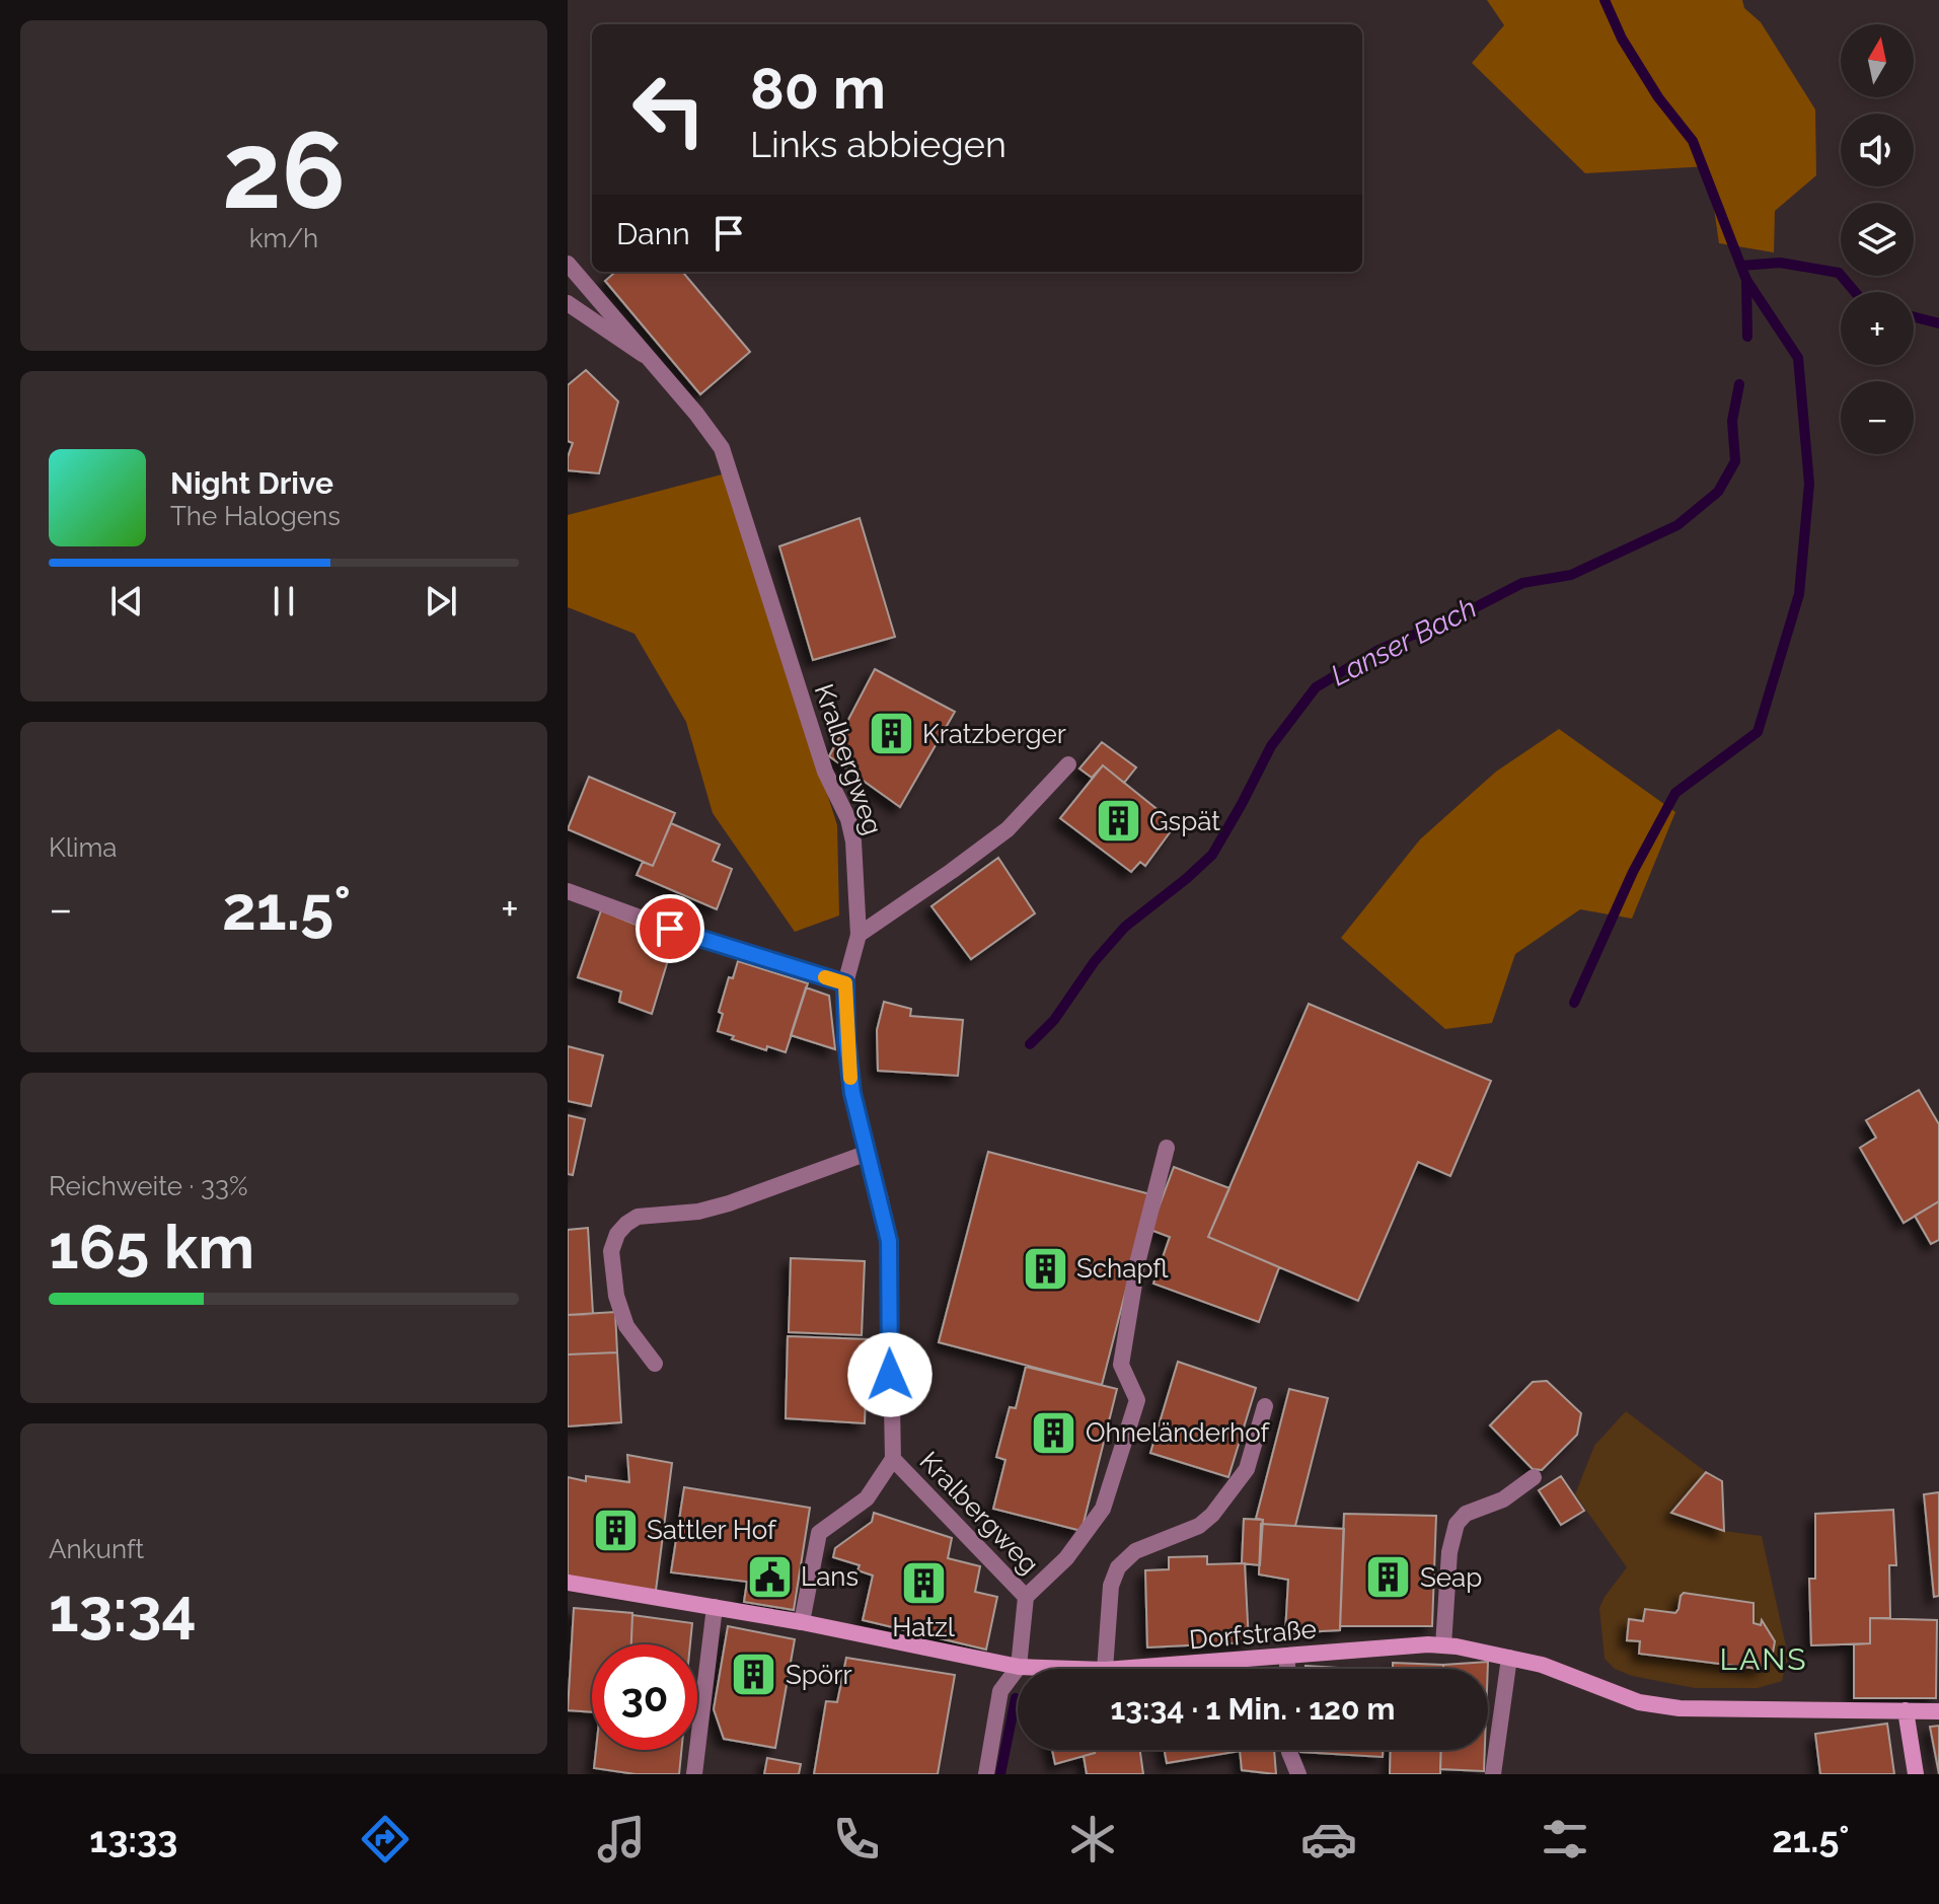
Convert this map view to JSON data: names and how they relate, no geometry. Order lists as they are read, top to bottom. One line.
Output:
{"streets":{"main road":["Dorfstraße"],"street":["Kralbergweg"]},"crossings":[["Kralbergweg","Dorfstraße"]],"districts":["LANS"],"water":["Lanser Bach"],"places":{"building":["Kratzberger","Gspät","Schapfl","Ohneländerhof","Sattler Hof","Seap","Hatzl","Spörr"],"public building":["Lans"]},"north":"top","page":{"tile":[["26","km/h"],"Klima",["Reichweite · 33%","165 km"],["Ankunft","13:34"]],"map_buttons":["+","−"],"turn":["80 m","Links abbiegen"],"then":"Dann","song":["Night Drive","The Halogens"],"heat":["−","21.5°","+"],"limit":"30","trip":"13:34 · 1 Min. · 120 m","tabs":["13:33","21.5°"]}}
